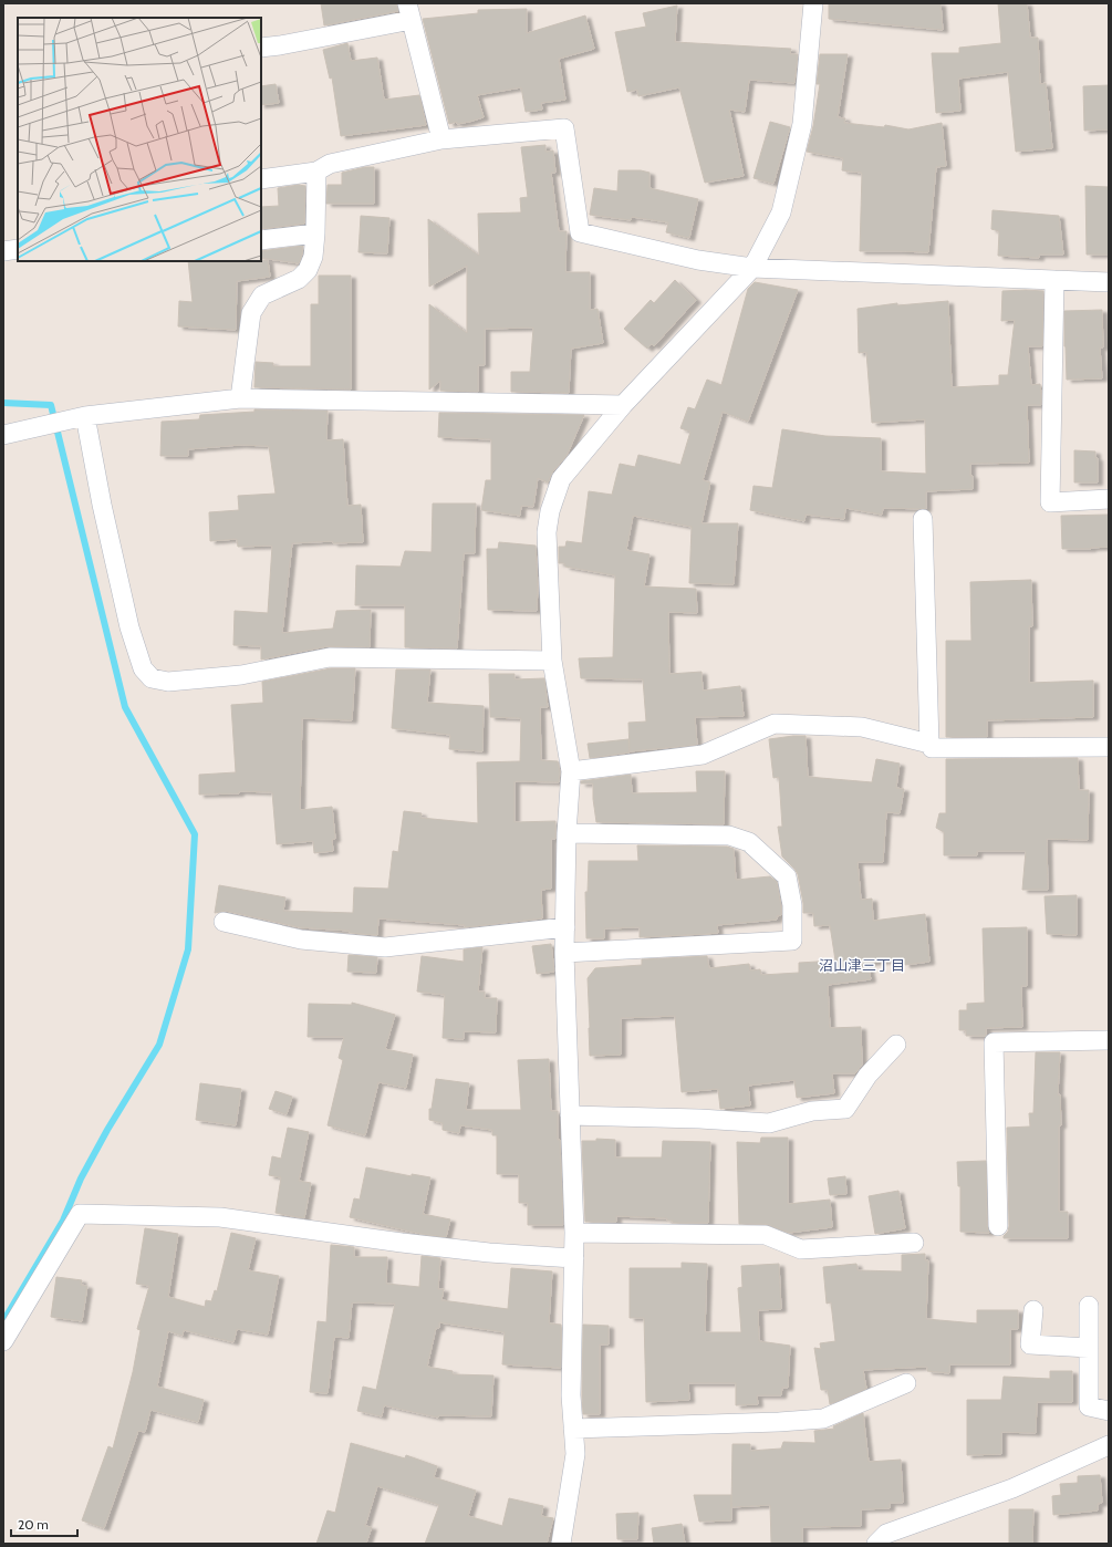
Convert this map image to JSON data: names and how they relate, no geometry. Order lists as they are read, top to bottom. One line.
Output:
{"districts":["沼山津三丁目"],"scale_bar":"20 m"}
